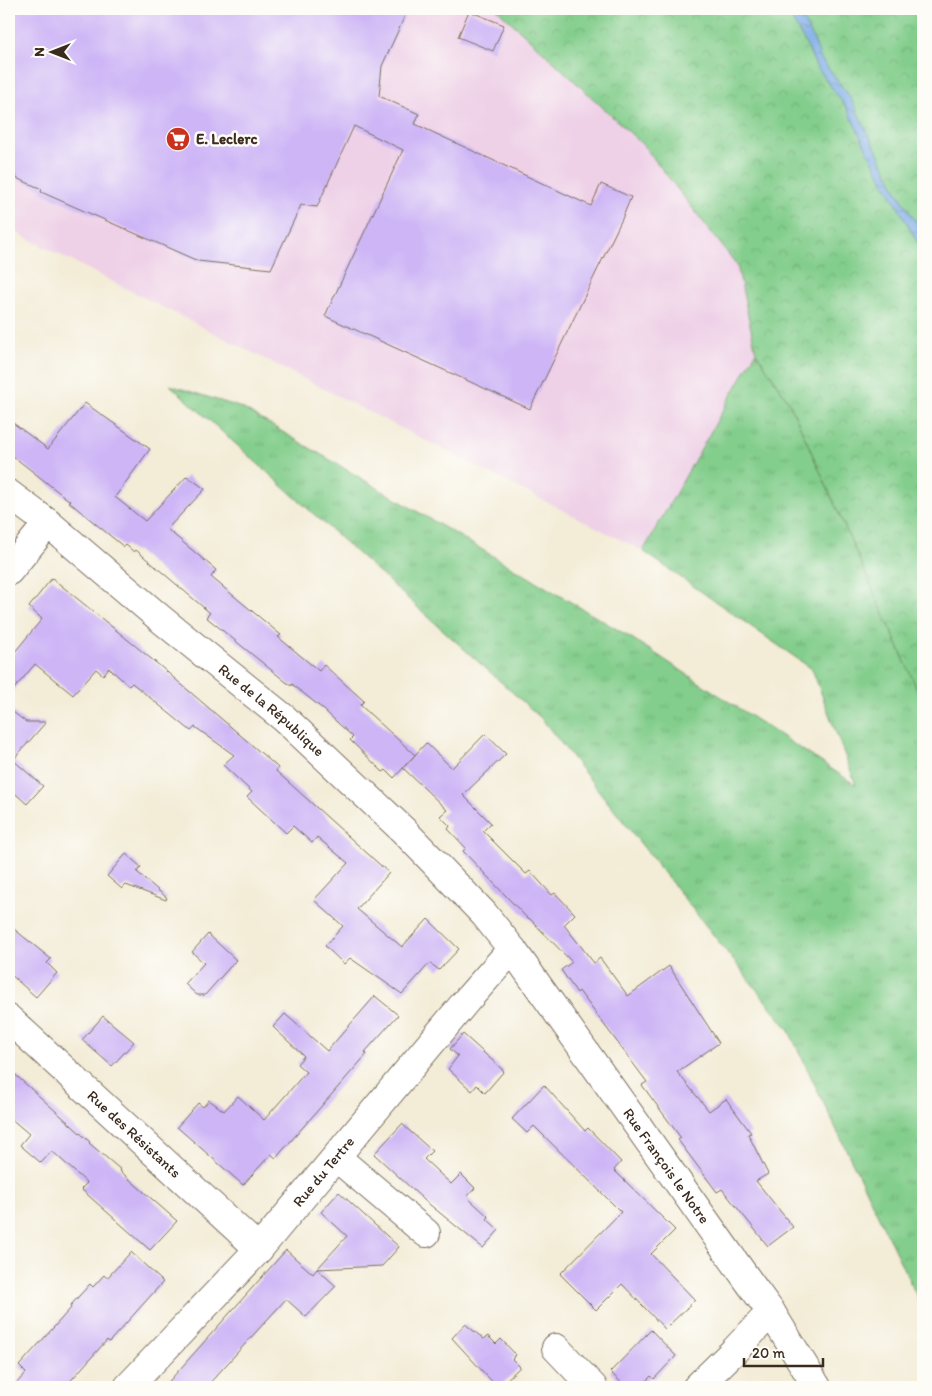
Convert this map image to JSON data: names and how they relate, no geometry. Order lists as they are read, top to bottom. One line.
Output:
{"streets":{"street":["Rue de la République","Rue des Résistants","Rue François le Notre","Rue du Tertre"]},"crossings":[["Rue de la République","Rue François le Notre"],["Rue de la République","Rue du Tertre"],["Rue des Résistants","Rue du Tertre"],["Rue François le Notre","Rue du Tertre"]],"places":{"supermarket":["E. Leclerc"]},"scale_bar":"20 m","north":"left"}
